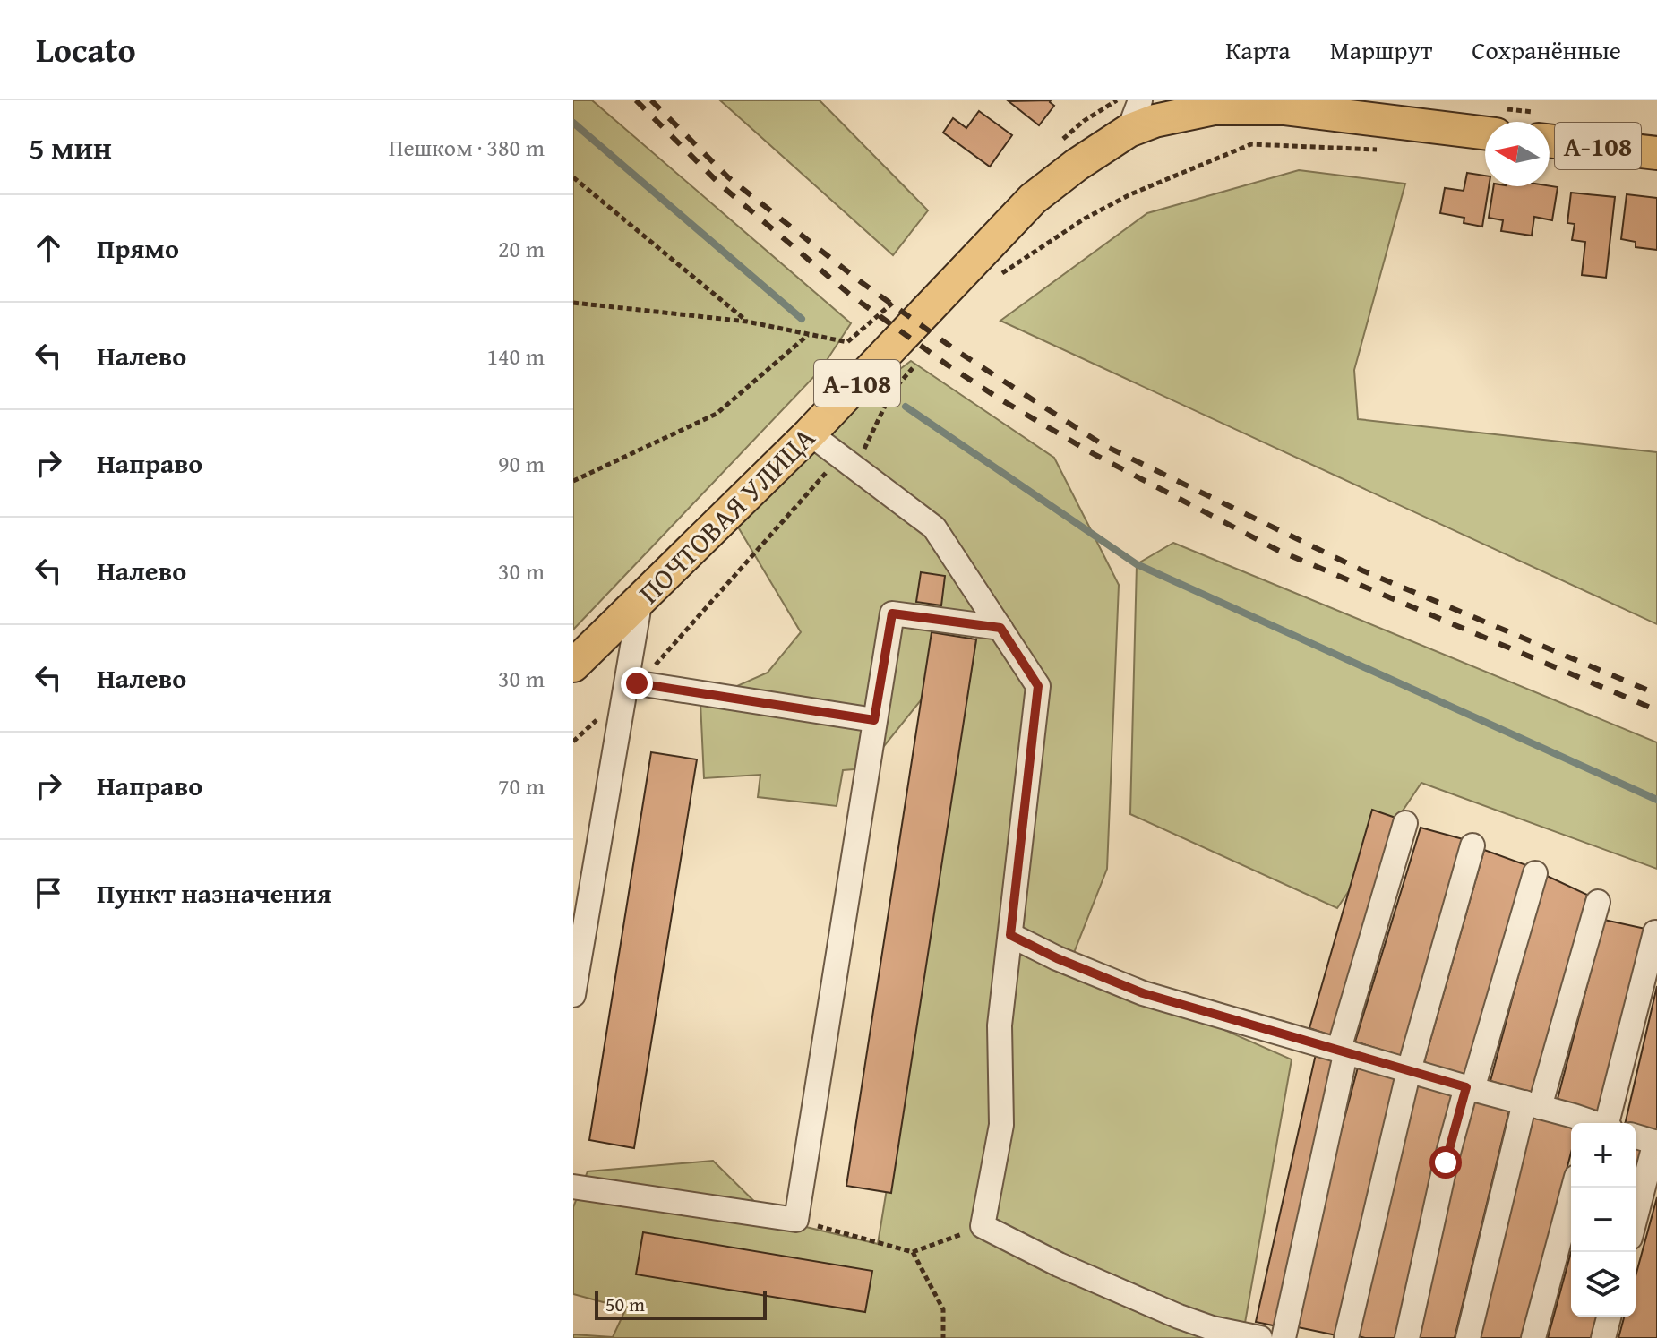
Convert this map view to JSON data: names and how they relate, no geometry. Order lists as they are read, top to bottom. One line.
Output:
{"streets":{"highway":["А-108","ПОЧТОВАЯ УЛИЦА"]},"crossings":[["А-108","ПОЧТОВАЯ УЛИЦА"]],"scale_bar":"50 m","north":"left","page":{"header":"Locato","nav":["Карта","Маршрут","Сохранённые"],"heading":["5 мин","Пешком · 380 m"],"list":[["Прямо","20 m"],["Налево","140 m"],["Направо","90 m"],["Налево","30 m"],["Налево","30 m"],["Направо","70 m"],"Пункт назначения"],"map_buttons":["+","−"],"scale":"50 m"}}
